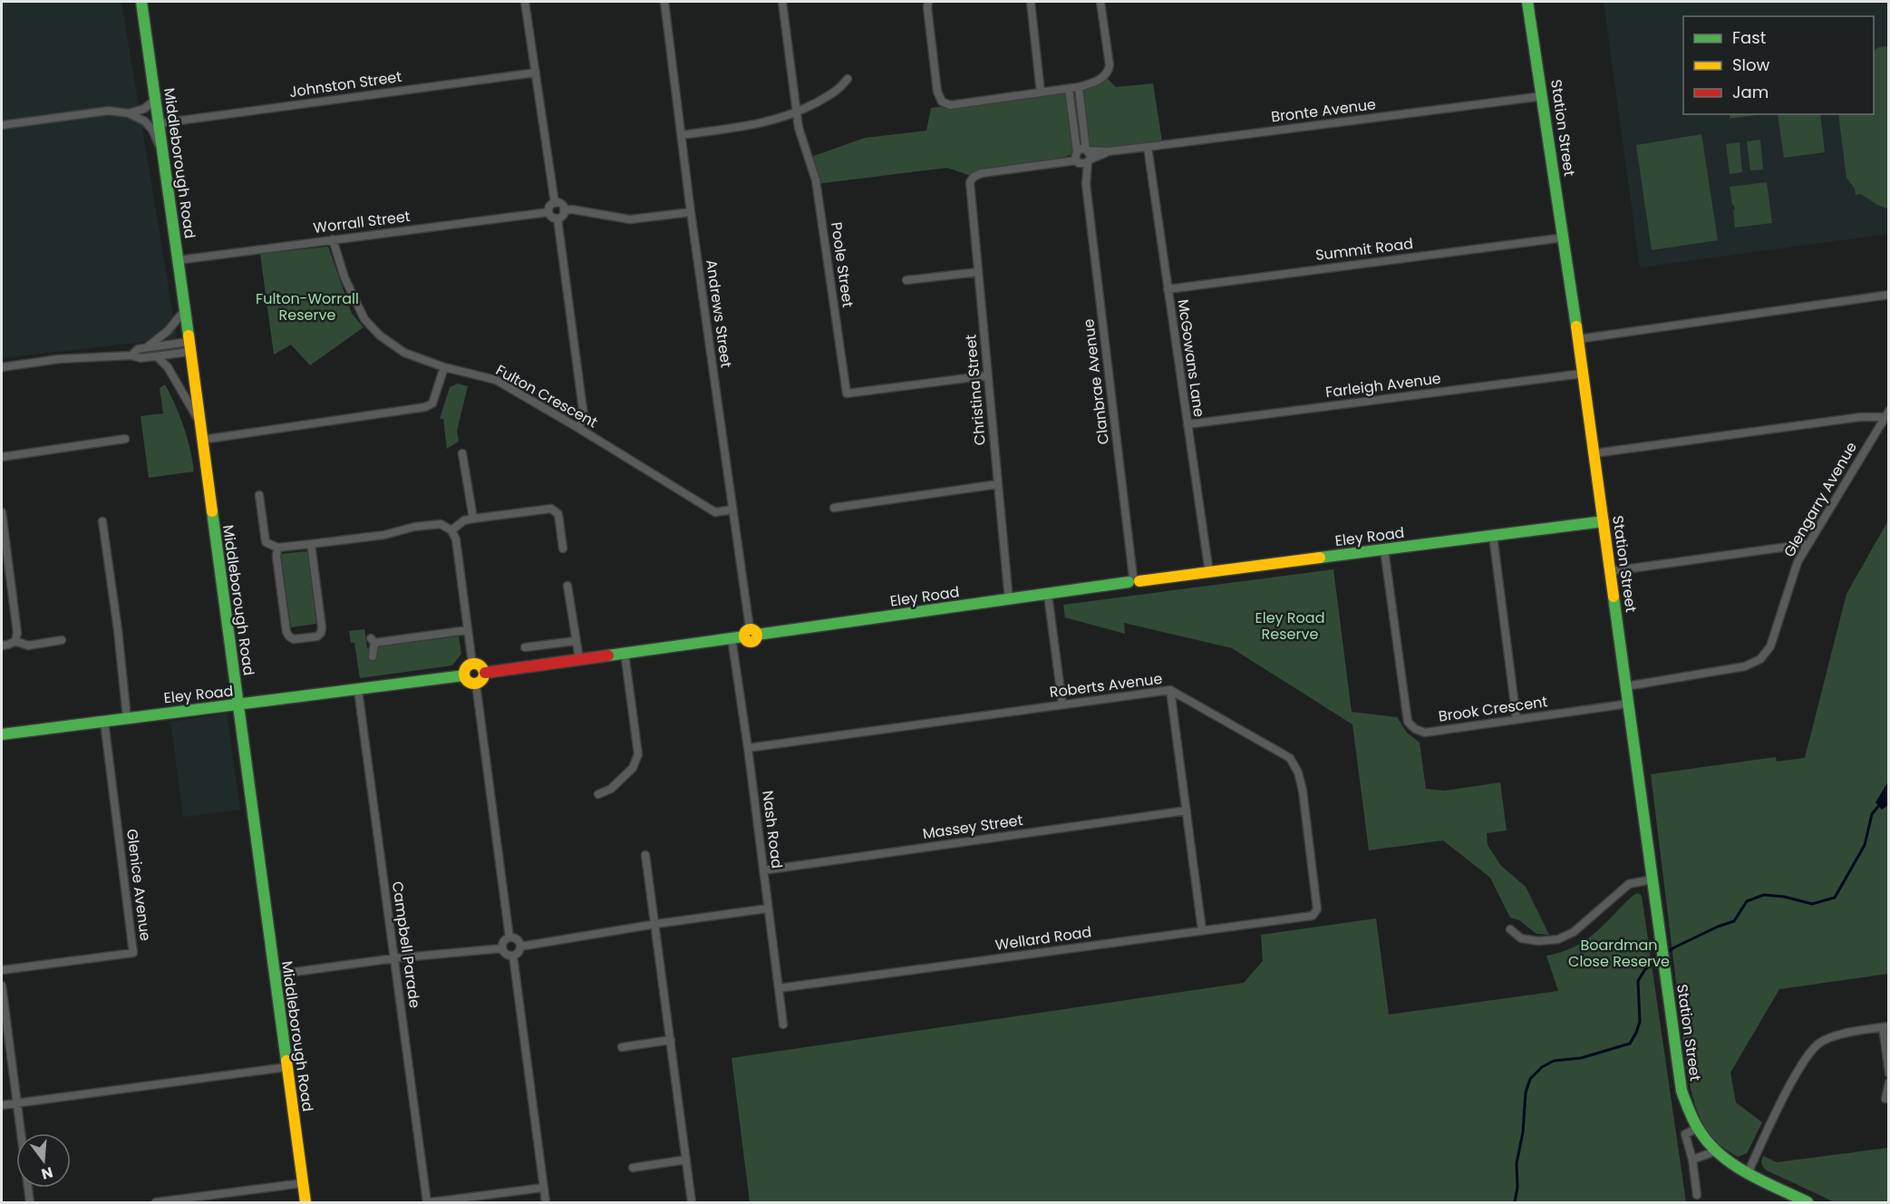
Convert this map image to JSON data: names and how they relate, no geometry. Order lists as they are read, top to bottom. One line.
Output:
{"streets":{"main road":["Station Street","Middleborough Road","Eley Road"],"street":["Johnston Street","Bronte Avenue","Worrall Street","Summit Road","Poole Street","Andrews Street","McGowans Lane","Clanbrae Avenue","Farleigh Avenue","Christina Street","Fulton Crescent","Glengarry Avenue","Roberts Avenue","Brook Crescent","Massey Street","Nash Road","Glenice Avenue","Wellard Road","Campbell Parade"]},"crossings":[["Johnston Street","Middleborough Road"],["Bronte Avenue","Station Street"],["Bronte Avenue","McGowans Lane"],["Bronte Avenue","Clanbrae Avenue"],["Bronte Avenue","Christina Street"],["Station Street","Summit Road"],["Station Street","Farleigh Avenue"],["Station Street","Glengarry Avenue"],["Station Street","Eley Road"],["Station Street","Brook Crescent"],["Middleborough Road","Worrall Street"],["Middleborough Road","Eley Road"],["Worrall Street","Fulton Crescent"],["Summit Road","McGowans Lane"],["Poole Street","Christina Street"],["Andrews Street","Fulton Crescent"],["Andrews Street","Eley Road"],["McGowans Lane","Farleigh Avenue"],["McGowans Lane","Eley Road"],["Clanbrae Avenue","Christina Street"],["Clanbrae Avenue","Eley Road"],["Christina Street","Eley Road"],["Eley Road","Brook Crescent"],["Eley Road","Nash Road"],["Eley Road","Glenice Avenue"],["Eley Road","Campbell Parade"],["Roberts Avenue","Nash Road"],["Roberts Avenue","Wellard Road"],["Massey Street","Nash Road"],["Nash Road","Wellard Road"]],"parks":["Fulton-Worrall Reserve","Eley Road Reserve","Boardman Close Reserve"],"legend":["Fast","Slow","Jam"],"north":"bottom"}
